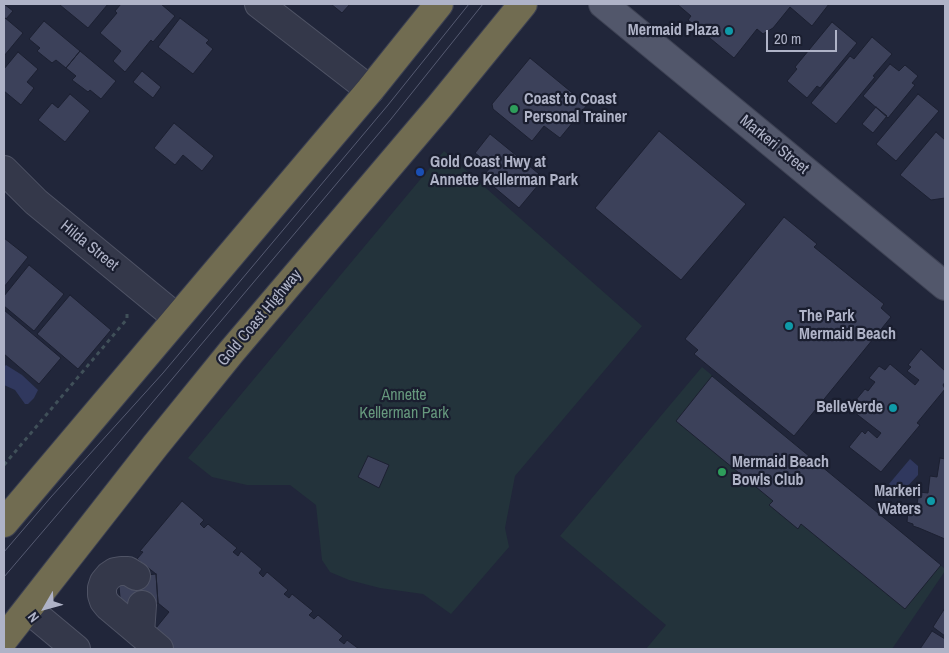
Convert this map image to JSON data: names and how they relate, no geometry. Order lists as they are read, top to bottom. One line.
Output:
{"streets":{"highway":["Gold Coast Highway"],"main road":["Markeri Street"],"street":["Hilda Street"]},"parks":["Annette Kellerman Park"],"places":["Mermaid Plaza","Coast to Coast Personal Trainer","Gold Coast Hwy at Annette Kellerman Park","The Park Mermaid Beach","BelleVerde","Mermaid Beach Bowls Club","Markeri Waters"],"scale_bar":"20 m","north":"bottom left"}
